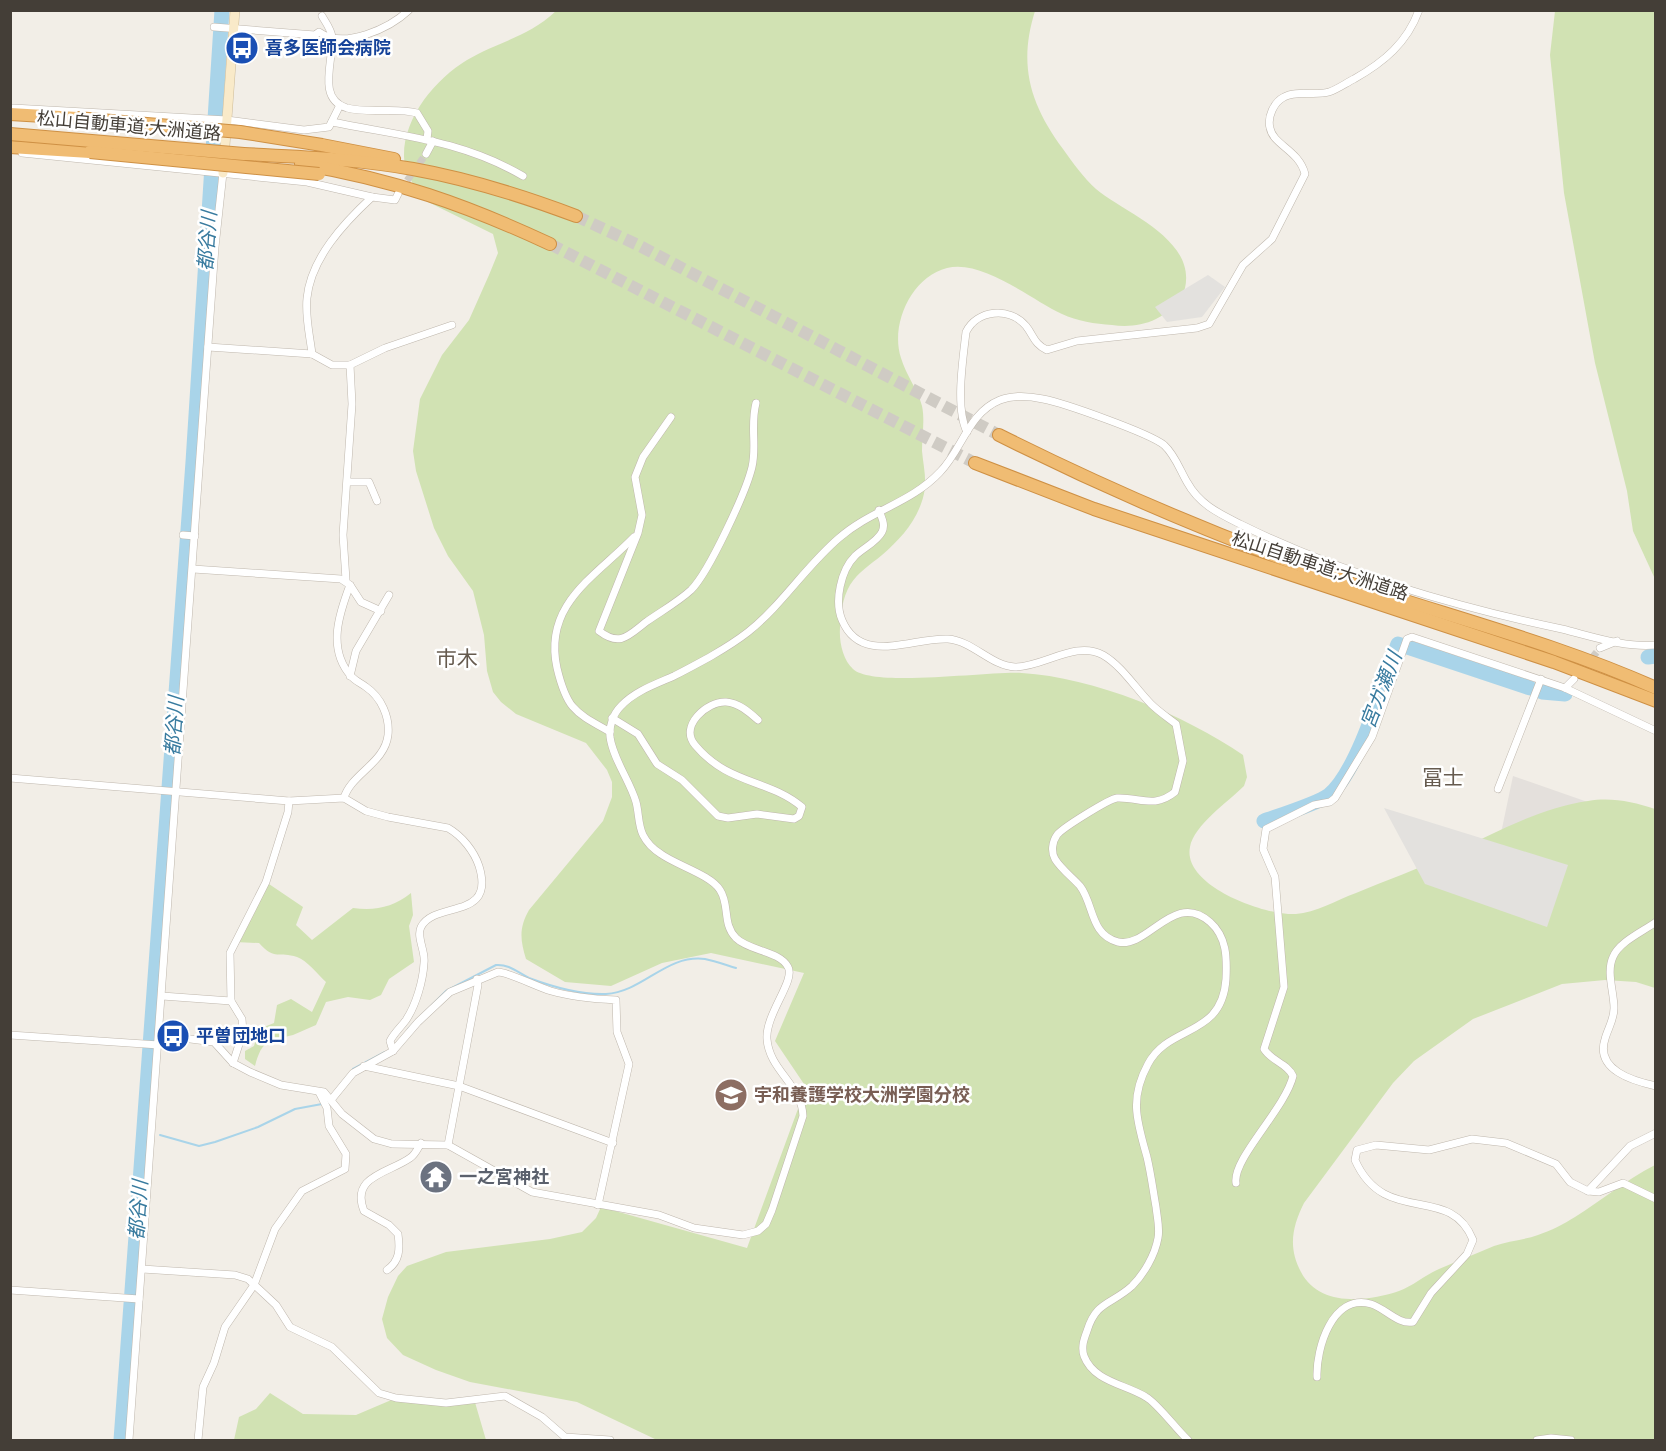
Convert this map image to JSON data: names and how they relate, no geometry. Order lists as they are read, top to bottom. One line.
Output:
{"streets":{"highway":["松山自動車道;大洲道路"]},"districts":["市木","冨士"],"water":["都谷川","宮ガ瀬川"],"places":{"bus stop":["喜多医師会病院","平曽団地口"],"school or university":["宇和養護学校大洲学園分校"],"temple":["一之宮神社"]}}
